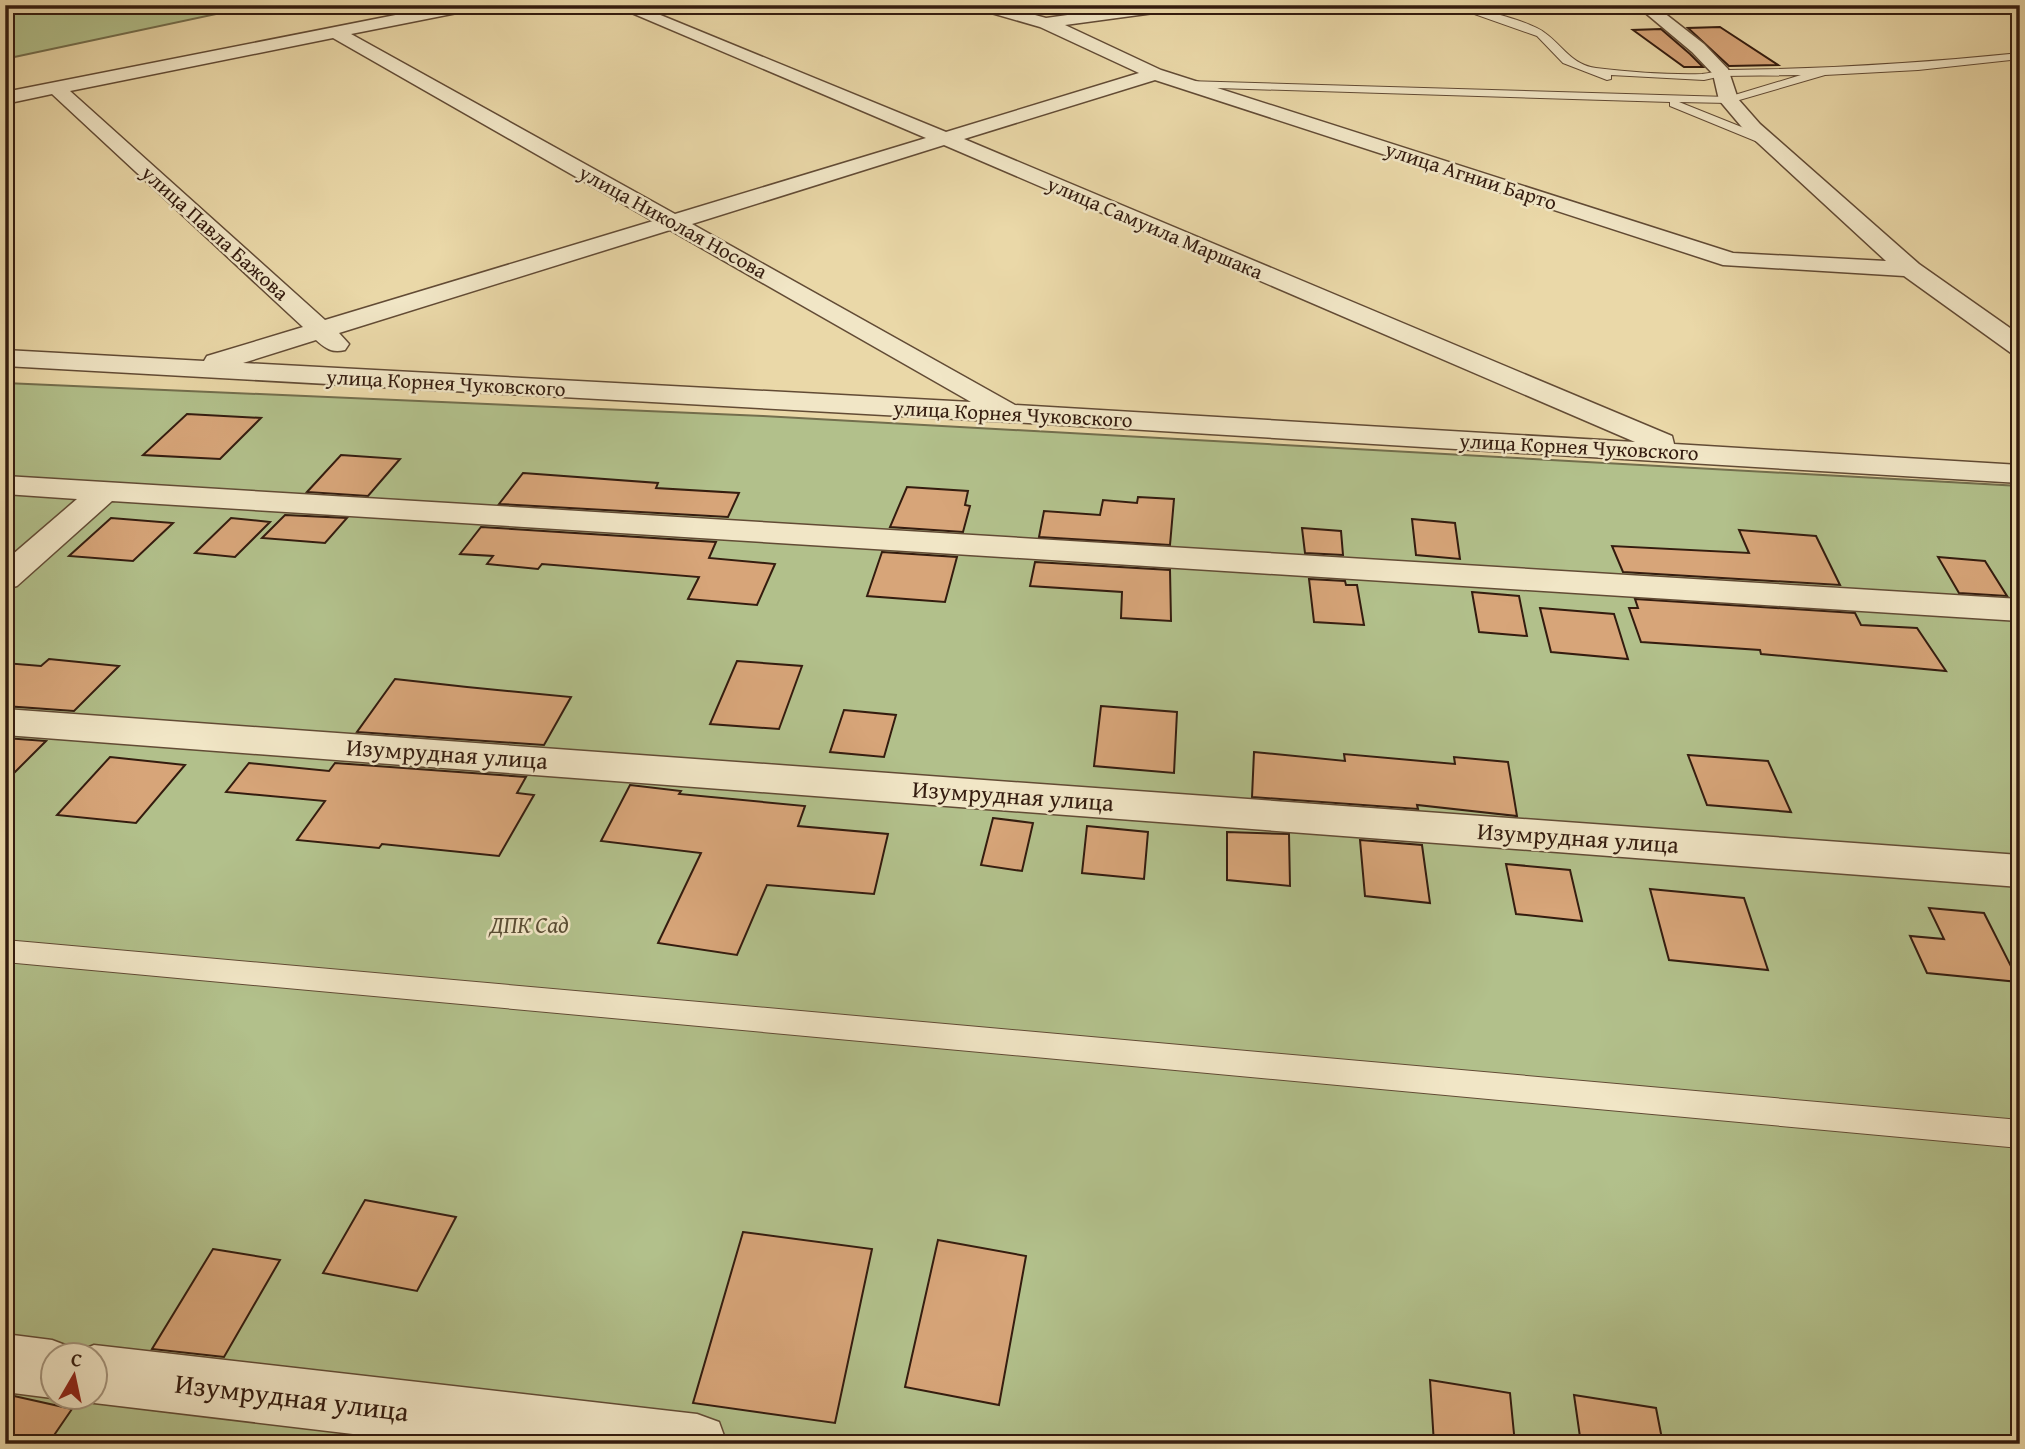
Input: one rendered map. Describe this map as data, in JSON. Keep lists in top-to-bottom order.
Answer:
{
  "streets": {
    "street": [
      "улица Агнии Барто",
      "улица Николая Носова",
      "улица Самуила Маршака",
      "улица Павла Бажова",
      "улица Корнея Чуковского",
      "Изумрудная улица"
    ]
  },
  "crossings": [
    ["улица Николая Носова", "улица Корнея Чуковского"],
    ["улица Самуила Маршака", "улица Корнея Чуковского"],
    ["улица Павла Бажова", "улица Корнея Чуковского"]
  ],
  "parks": ["ДПК Сад"],
  "north": "top"
}
